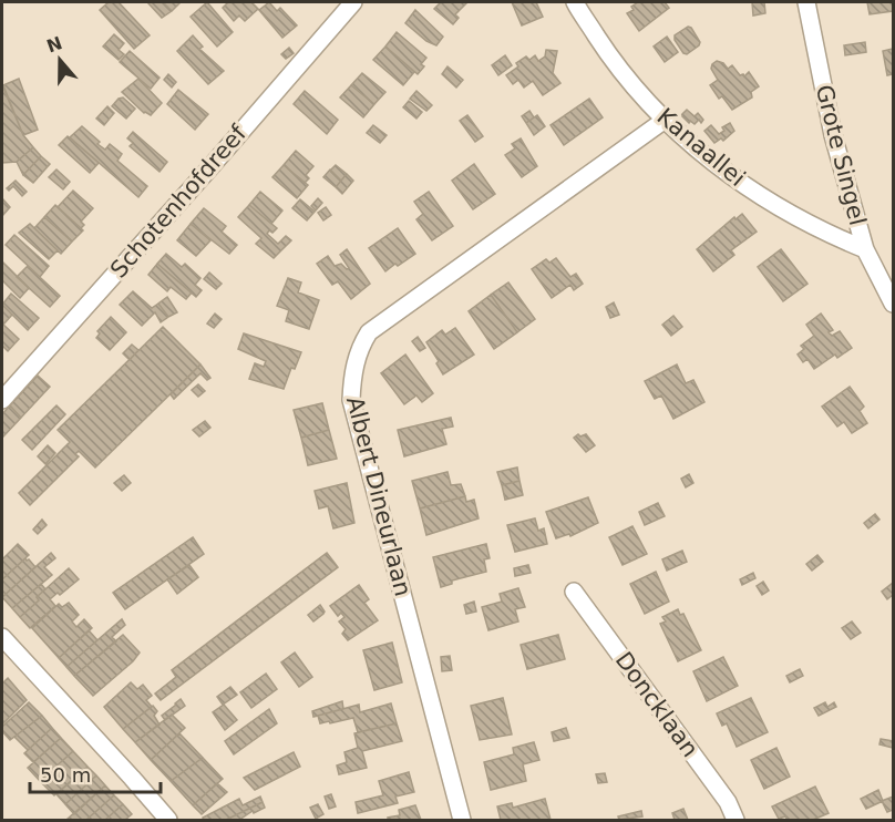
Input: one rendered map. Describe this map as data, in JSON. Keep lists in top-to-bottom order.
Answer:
{
  "streets": {
    "street": [
      "Kanaallei",
      "Grote Singel",
      "Schotenhofdreef",
      "Albert Dineurlaan",
      "Doncklaan"
    ]
  },
  "crossings": [
    ["Kanaallei", "Grote Singel"],
    ["Kanaallei", "Albert Dineurlaan"]
  ],
  "scale_bar": "50 m",
  "north": "top"
}
